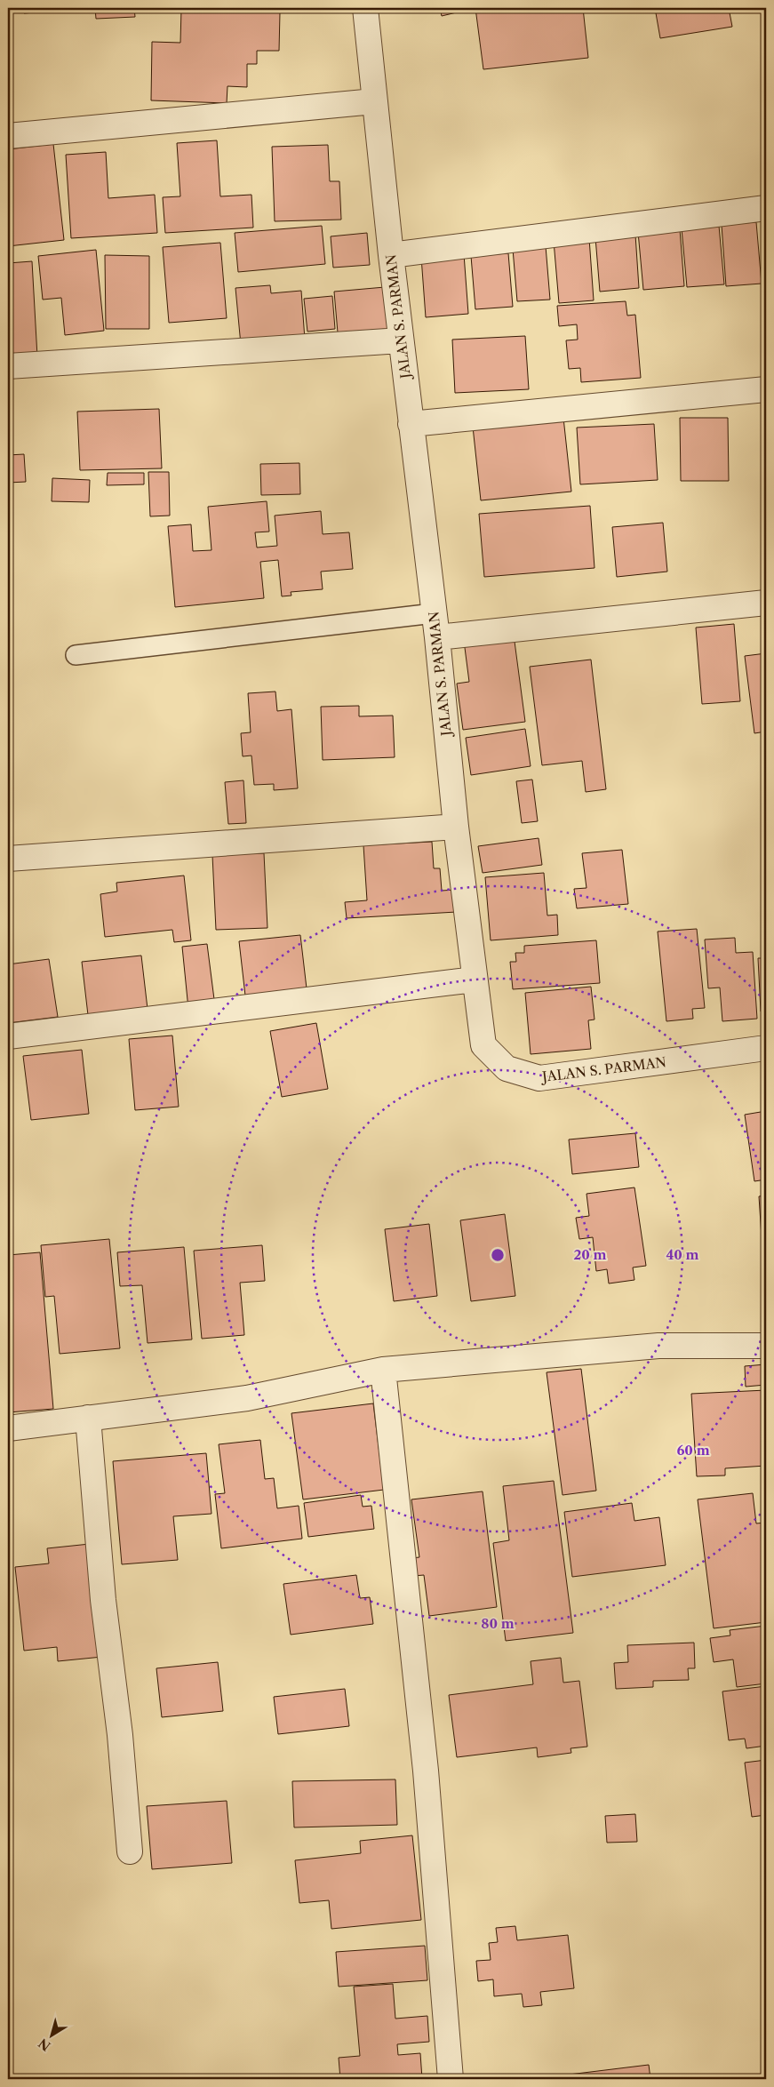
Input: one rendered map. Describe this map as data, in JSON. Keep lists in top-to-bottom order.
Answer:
{
  "streets": {
    "street": ["JALAN S. PARMAN"]
  },
  "north": "bottom left",
  "rings": [
    "20 m",
    "40 m",
    "60 m",
    "80 m"
  ]
}
